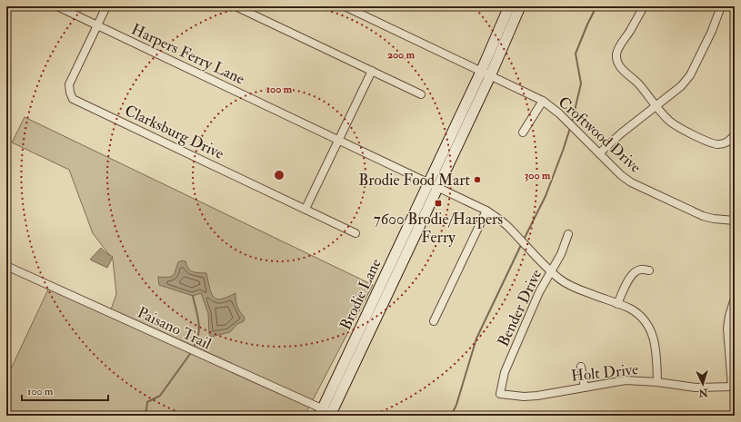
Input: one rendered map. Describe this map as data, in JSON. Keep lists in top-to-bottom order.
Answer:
{
  "streets": {
    "main road": ["Brodie Lane"],
    "street": [
      "Harpers Ferry Lane",
      "Clarksburg Drive",
      "Croftwood Drive",
      "Bender Drive",
      "Paisano Trail",
      "Holt Drive"
    ]
  },
  "crossings": [
    ["Harpers Ferry Lane", "Clarksburg Drive"],
    ["Harpers Ferry Lane", "Brodie Lane"],
    ["Harpers Ferry Lane", "Bender Drive"],
    ["Harpers Ferry Lane", "Holt Drive"],
    ["Croftwood Drive", "Brodie Lane"],
    ["Brodie Lane", "Paisano Trail"],
    ["Bender Drive", "Holt Drive"]
  ],
  "places": {
    "other": ["Brodie Food Mart"],
    "transit": ["7600 Brodie/Harpers Ferry"]
  },
  "scale_bar": "100 m",
  "north": "bottom",
  "rings": ["200 m", "100 m", "300 m"]
}
